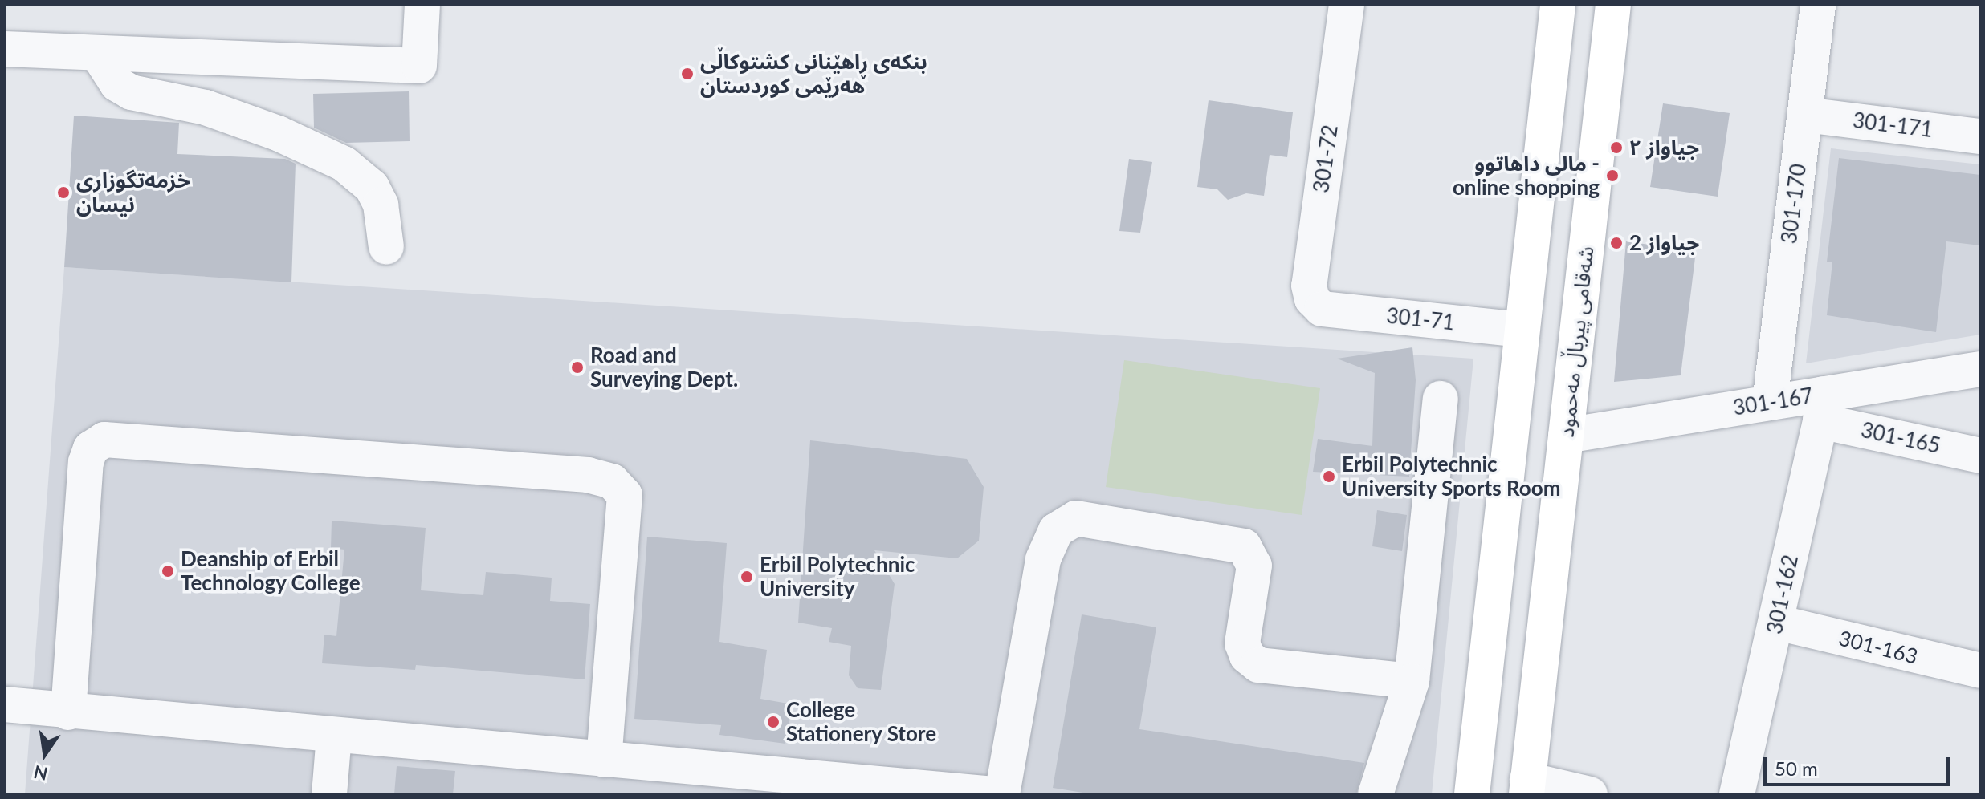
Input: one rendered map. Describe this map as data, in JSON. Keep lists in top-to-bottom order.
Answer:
{
  "streets": {
    "main road": ["شەقامی پیرباڵ مەحمود"],
    "street": [
      "301-171",
      "301-72",
      "301-170",
      "301-71",
      "301-167",
      "301-165",
      "301-162",
      "301-163"
    ]
  },
  "crossings": [
    ["301-171", "301-170"],
    ["301-72", "301-71"],
    ["301-170", "301-167"],
    ["شەقامی پیرباڵ مەحمود", "301-167"],
    ["301-167", "301-165"],
    ["301-167", "301-162"],
    ["301-165", "301-162"],
    ["301-162", "301-163"]
  ],
  "places": [
    "بنکەی ڕاهێنانی کشتوکاڵی هەرێمی کوردستان",
    "جیاواز ٢",
    "مالی داهاتوو - online shopping",
    "خزمەتگوزاری نیسان",
    "جیاواز 2",
    "Road and Surveying Dept.",
    "Erbil Polytechnic University Sports Room",
    "Deanship of Erbil Technology College",
    "Erbil Polytechnic University",
    "College Stationery Store"
  ],
  "scale_bar": "50 m",
  "north": "bottom"
}
